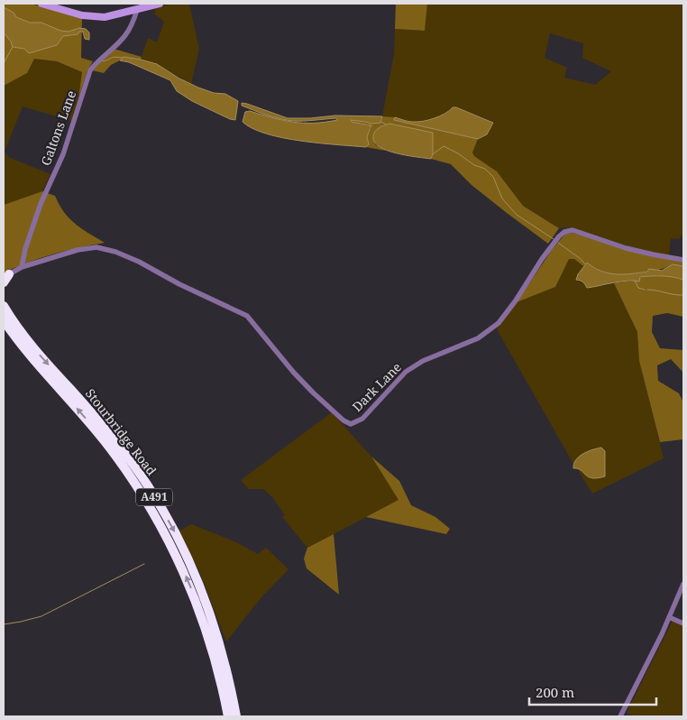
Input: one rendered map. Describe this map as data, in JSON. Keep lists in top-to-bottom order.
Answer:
{
  "streets": {
    "highway": ["Stourbridge Road", "A491"],
    "street": ["Galtons Lane", "Dark Lane"]
  },
  "crossings": [
    ["Galtons Lane", "Dark Lane"]
  ],
  "scale_bar": "200 m"
}
